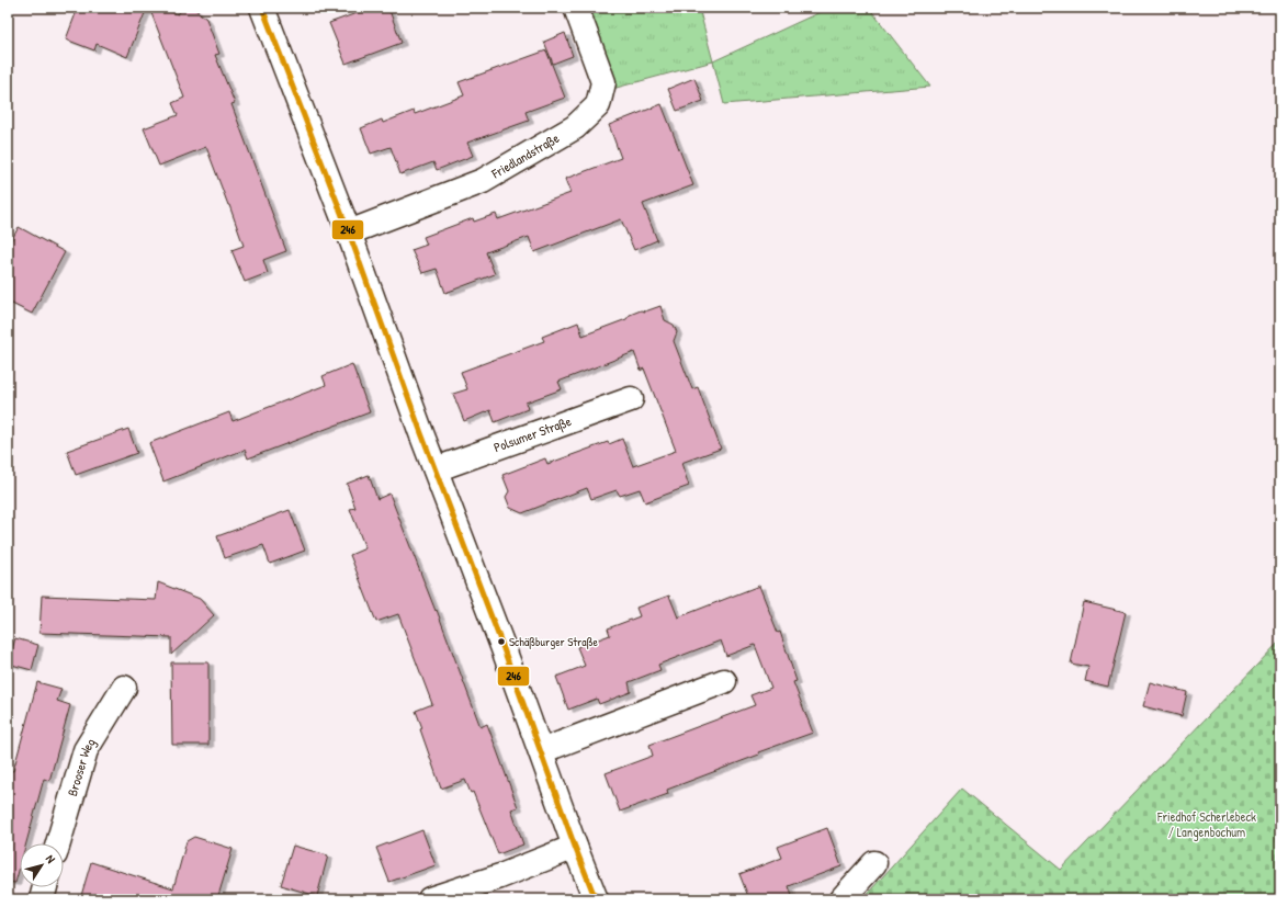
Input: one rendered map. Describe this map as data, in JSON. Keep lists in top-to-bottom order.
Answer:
{
  "streets": {
    "street": ["Friedlandstraße", "Polsumer Straße", "Brooser Weg"]
  },
  "parks": ["Friedhof Scherlebeck / Langenbochum"],
  "places": ["Schäßburger Straße"],
  "lines": ["transit line 246"],
  "north": "top right"
}
